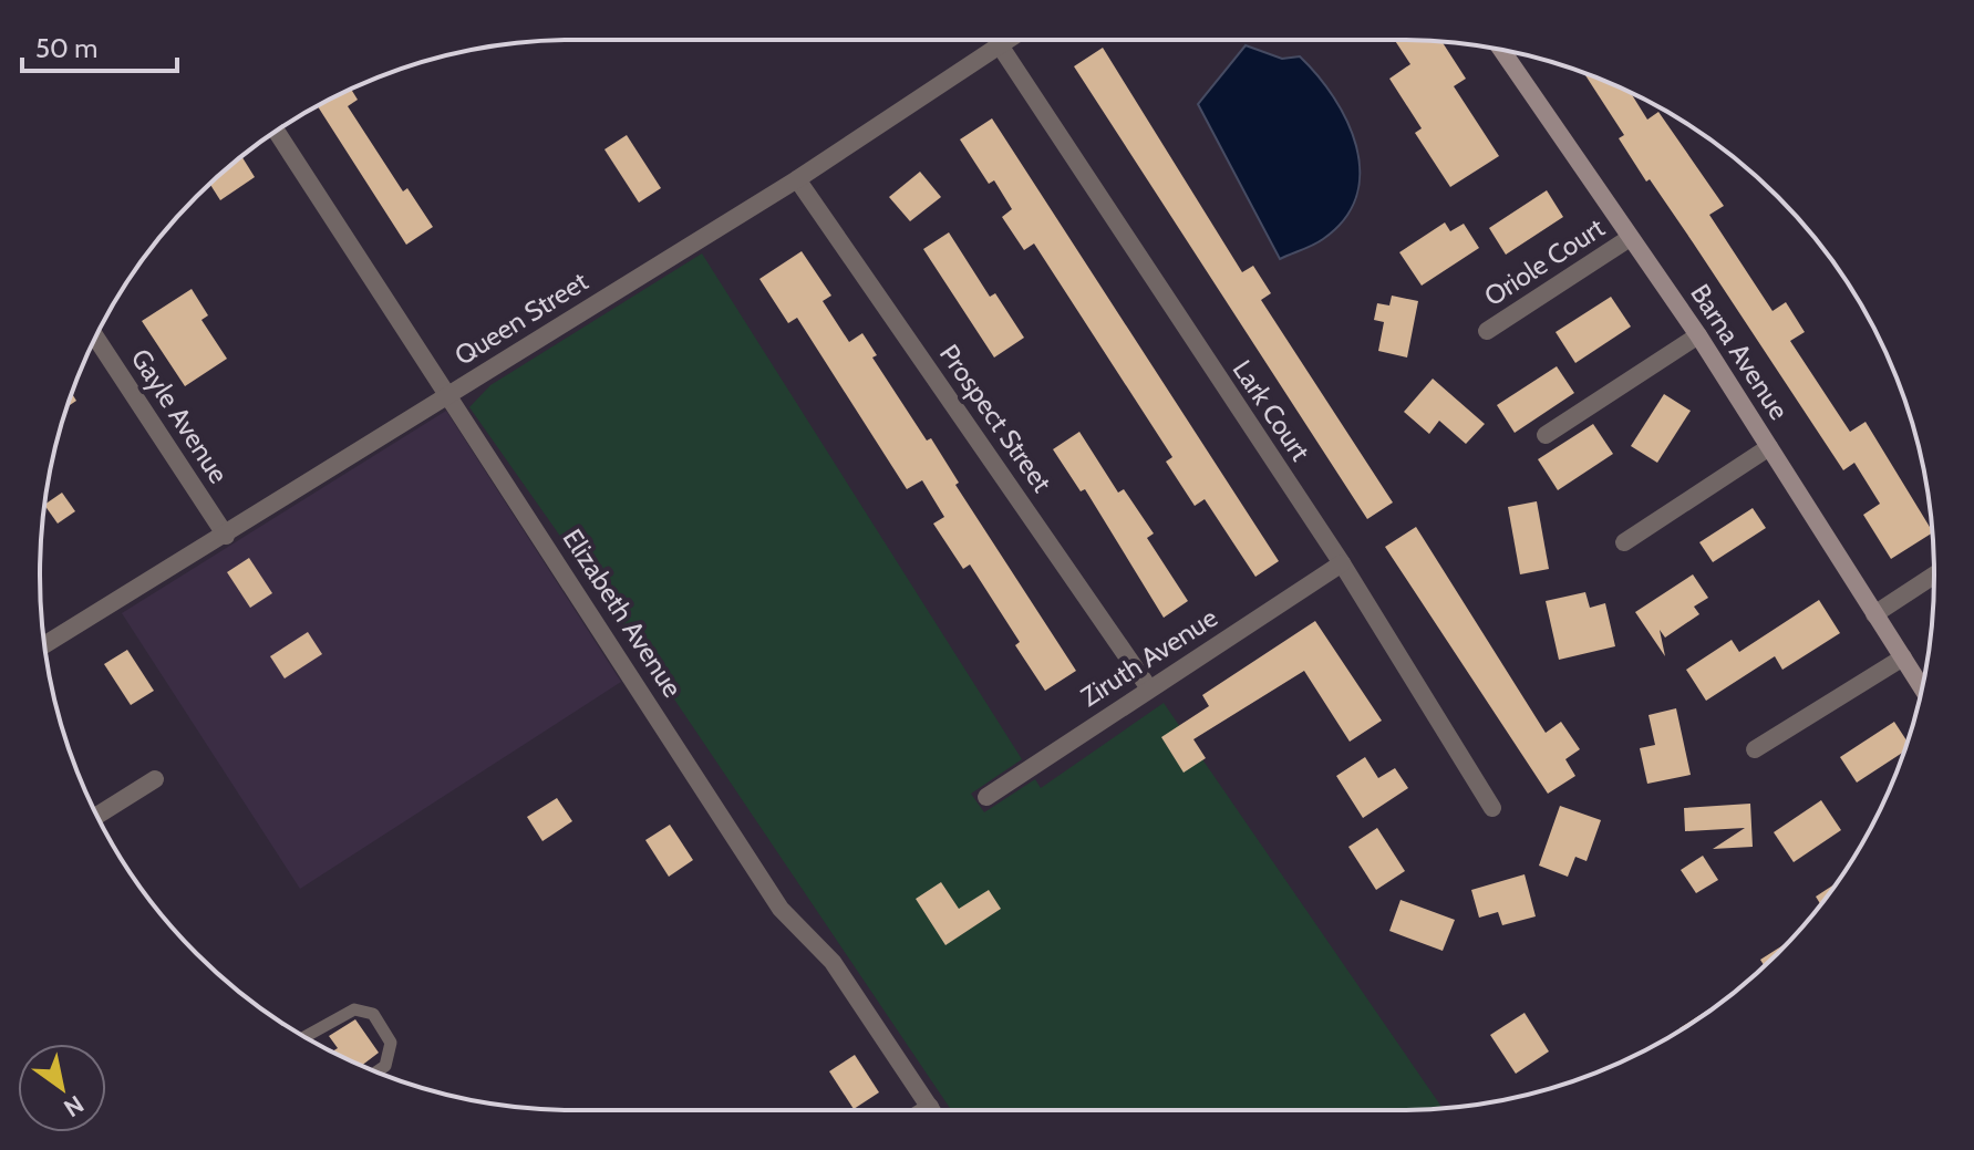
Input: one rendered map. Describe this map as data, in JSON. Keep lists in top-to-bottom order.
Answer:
{
  "streets": {
    "street": [
      "Oriole Court",
      "Queen Street",
      "Barna Avenue",
      "Lark Court",
      "Gayle Avenue",
      "Prospect Street",
      "Elizabeth Avenue",
      "Ziruth Avenue"
    ]
  },
  "crossings": [
    ["Oriole Court", "Barna Avenue"],
    ["Queen Street", "Lark Court"],
    ["Queen Street", "Gayle Avenue"],
    ["Queen Street", "Prospect Street"],
    ["Queen Street", "Elizabeth Avenue"],
    ["Lark Court", "Ziruth Avenue"],
    ["Prospect Street", "Ziruth Avenue"]
  ],
  "scale_bar": "50 m",
  "north": "bottom right"
}
